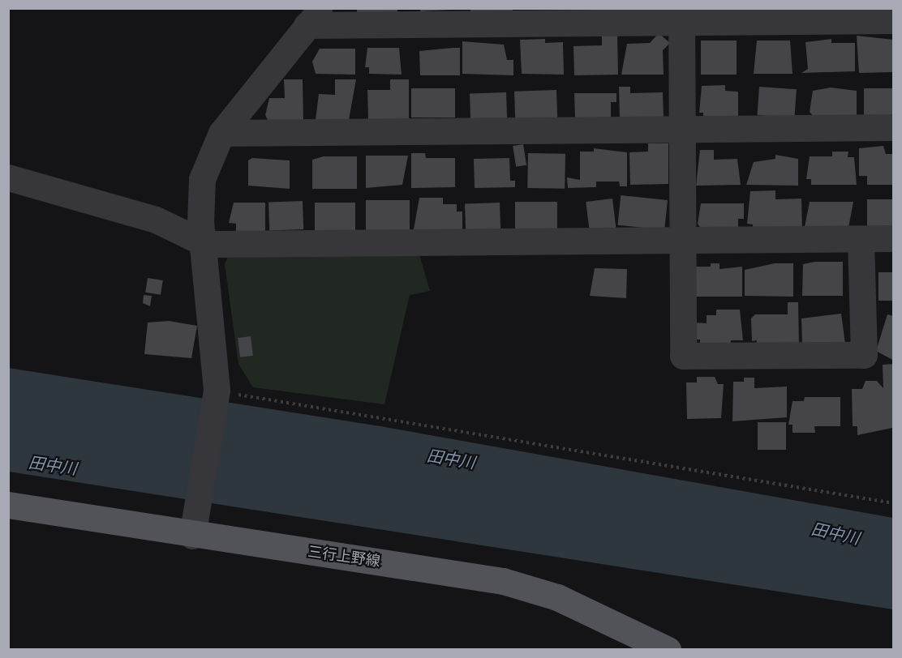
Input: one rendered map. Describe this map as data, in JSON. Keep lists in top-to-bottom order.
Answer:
{
  "streets": {
    "main road": ["三行上野線"]
  },
  "water": ["田中川"]
}
